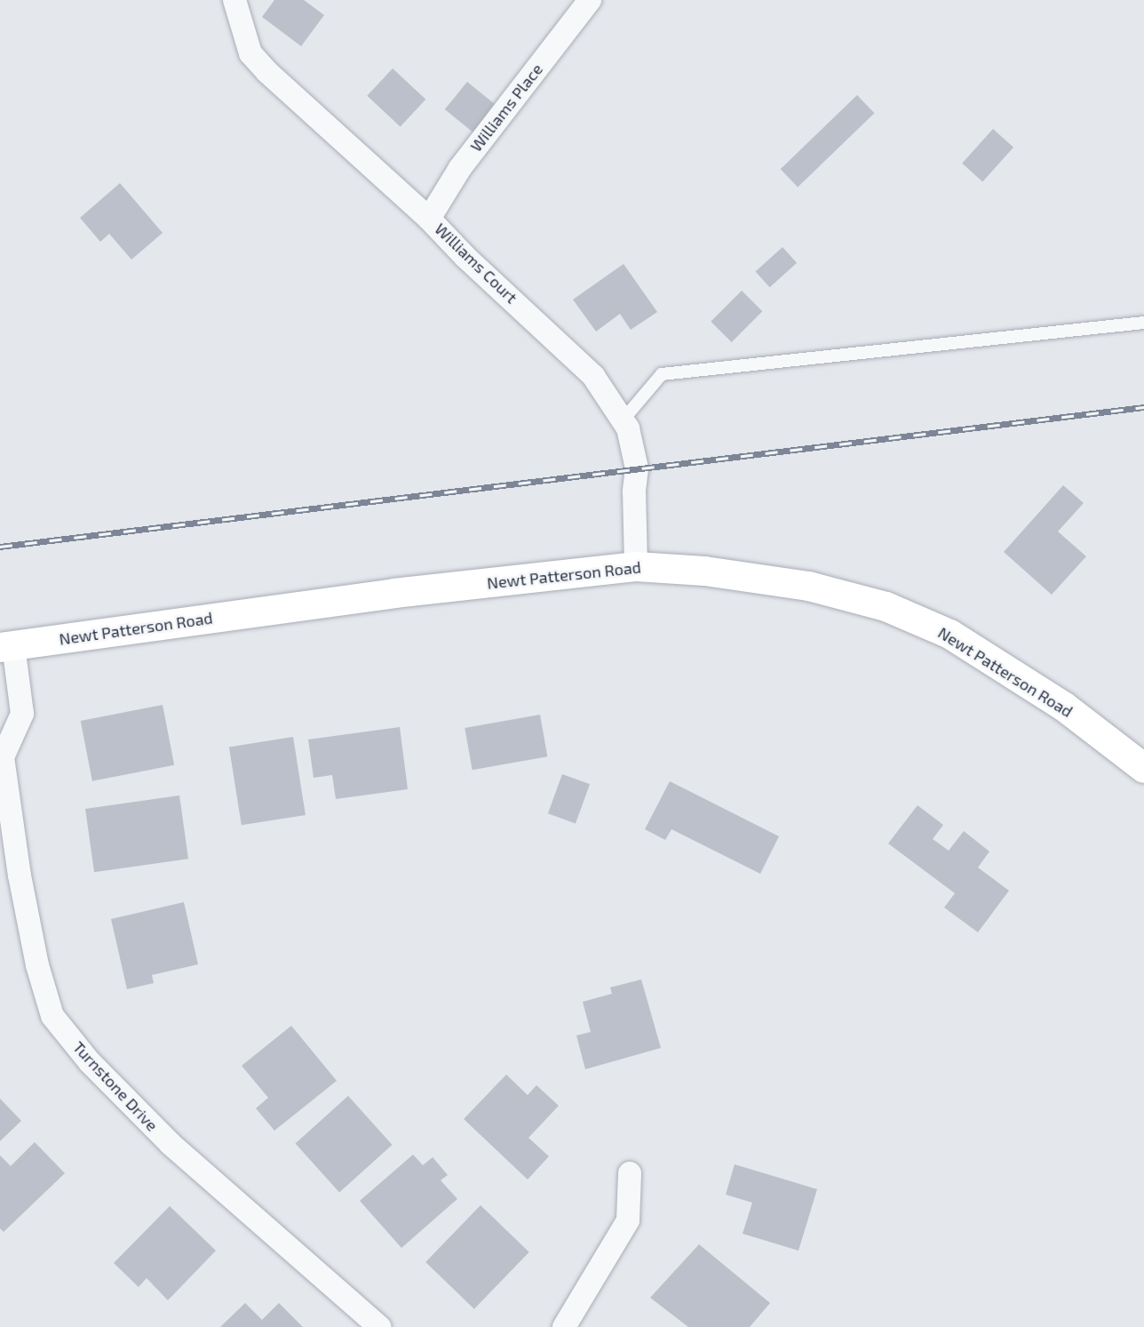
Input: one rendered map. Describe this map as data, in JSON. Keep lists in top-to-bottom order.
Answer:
{
  "streets": {
    "street": [
      "Williams Place",
      "Williams Court",
      "Newt Patterson Road",
      "Turnstone Drive"
    ]
  },
  "crossings": [
    ["Williams Place", "Williams Court"],
    ["Williams Court", "Newt Patterson Road"],
    ["Newt Patterson Road", "Turnstone Drive"]
  ]
}
